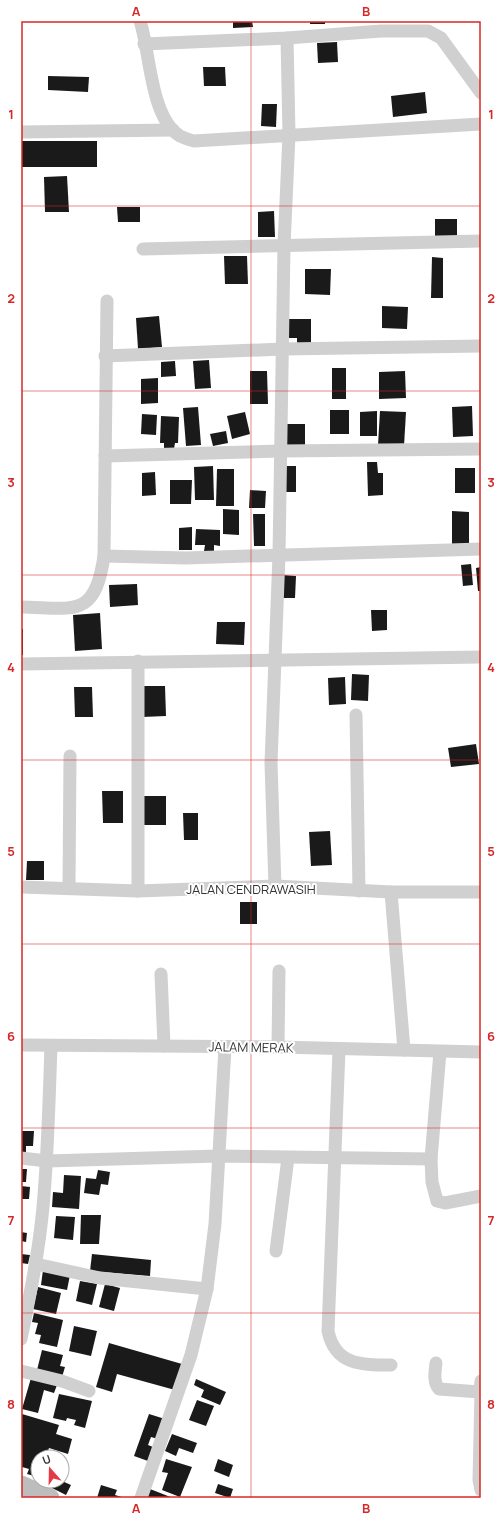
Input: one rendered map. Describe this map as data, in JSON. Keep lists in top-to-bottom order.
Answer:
{
  "streets": {
    "street": ["JALAN CENDRAWASIH", "JALAM MERAK"]
  },
  "north": "top",
  "grid": {
    "columns": ["A", "B"],
    "rows": [
      "1",
      "2",
      "3",
      "4",
      "5",
      "6",
      "7",
      "8"
    ]
  }
}
